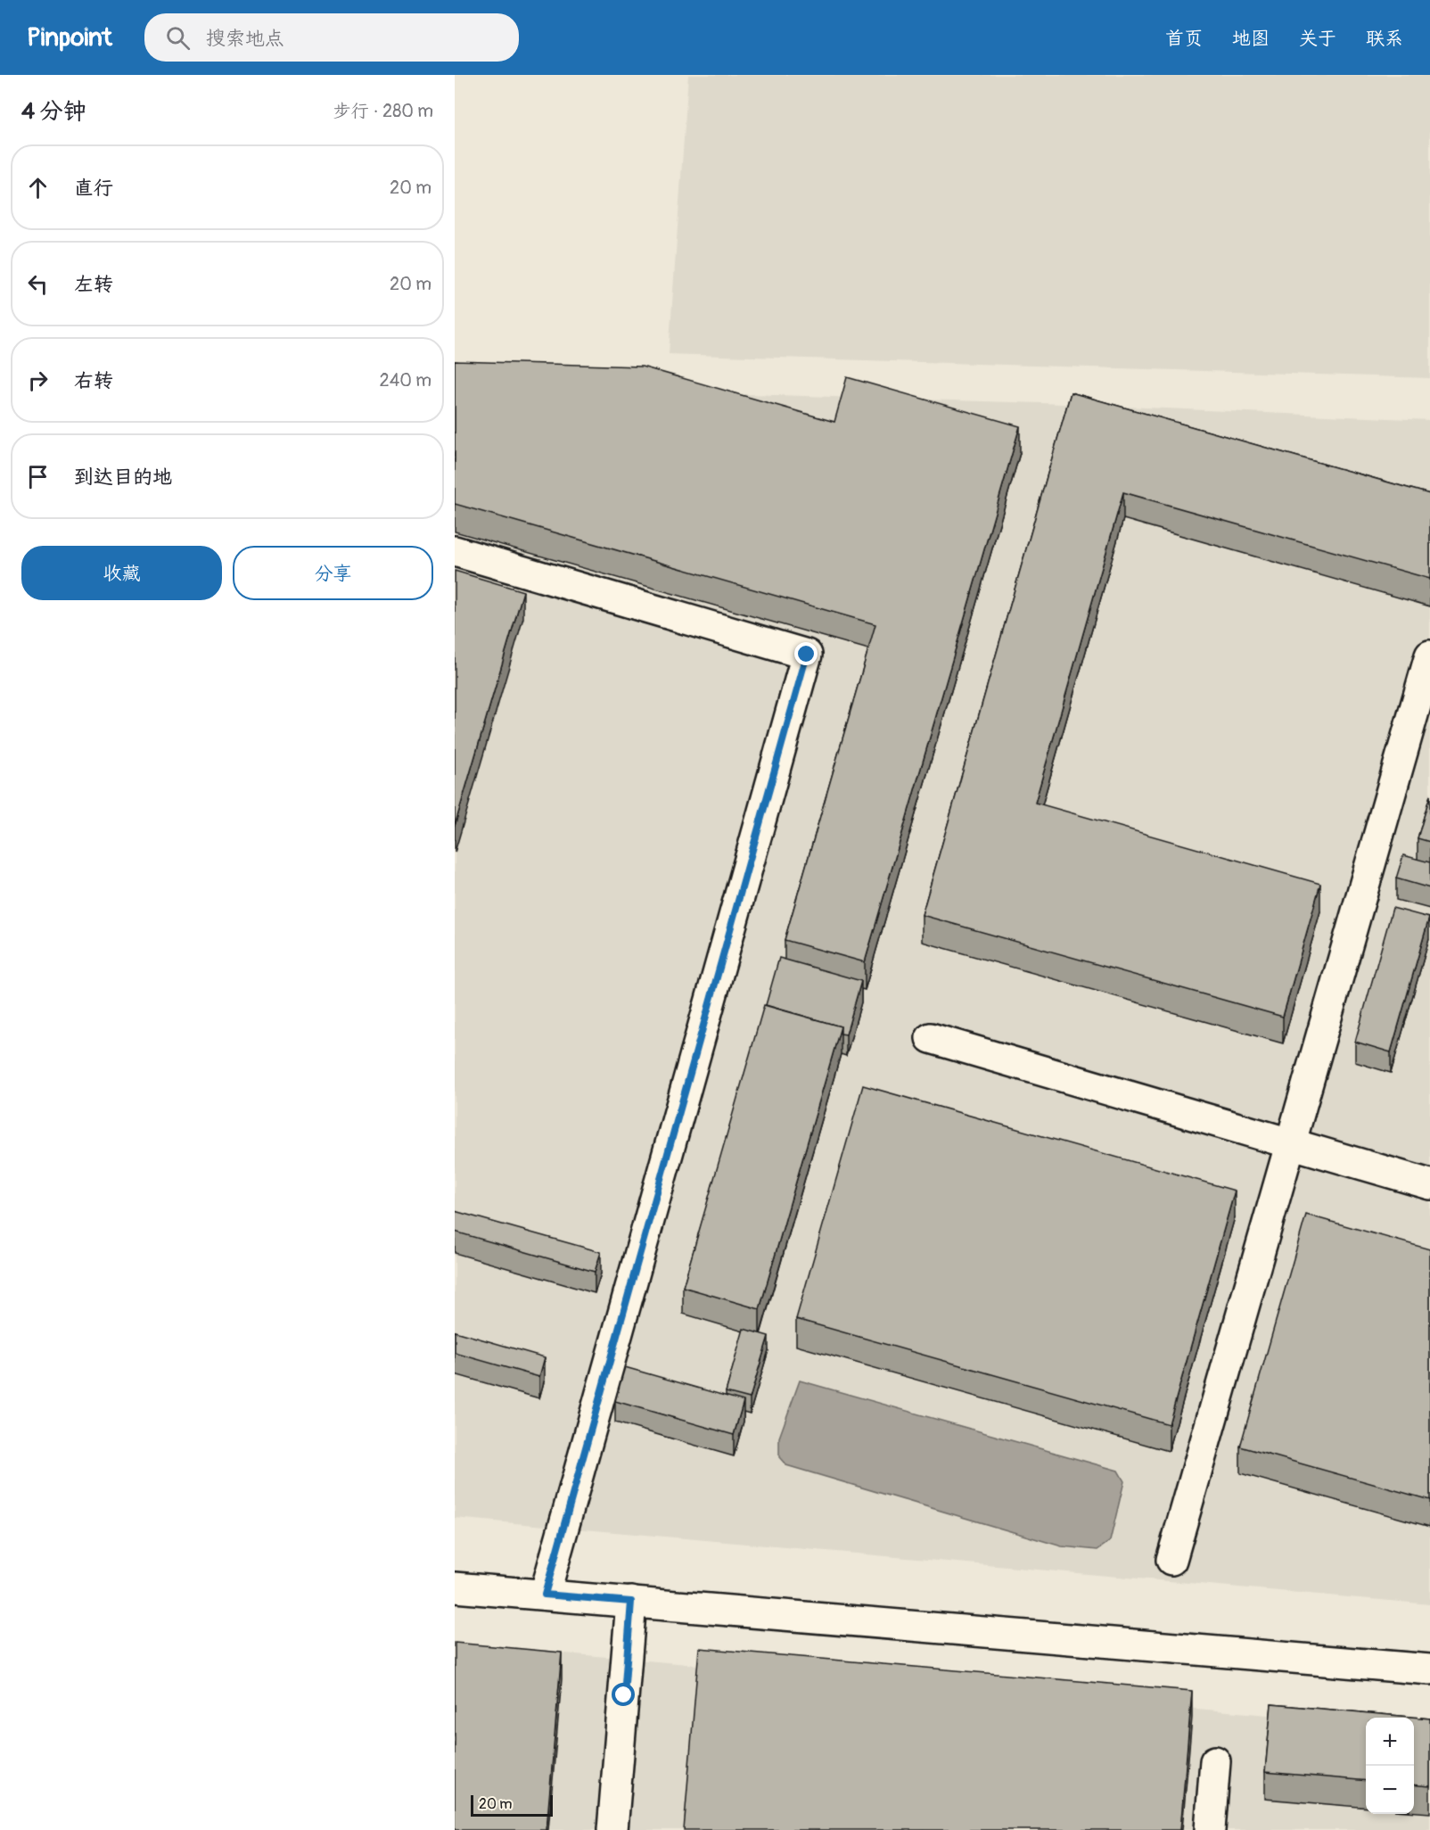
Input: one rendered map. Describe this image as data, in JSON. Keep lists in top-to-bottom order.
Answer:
{
  "scale_bar": "20 m",
  "page": {
    "header": "Pinpoint",
    "search": "搜索地点",
    "nav": [
      "首页",
      "地图",
      "关于",
      "联系"
    ],
    "heading": ["4 分钟", "步行 · 280 m"],
    "list": [
      ["直行", "20 m"],
      ["左转", "20 m"],
      ["右转", "240 m"],
      "到达目的地"
    ],
    "buttons": ["收藏", "分享"],
    "map_buttons": ["+", "−"],
    "scale": "20 m"
  }
}
